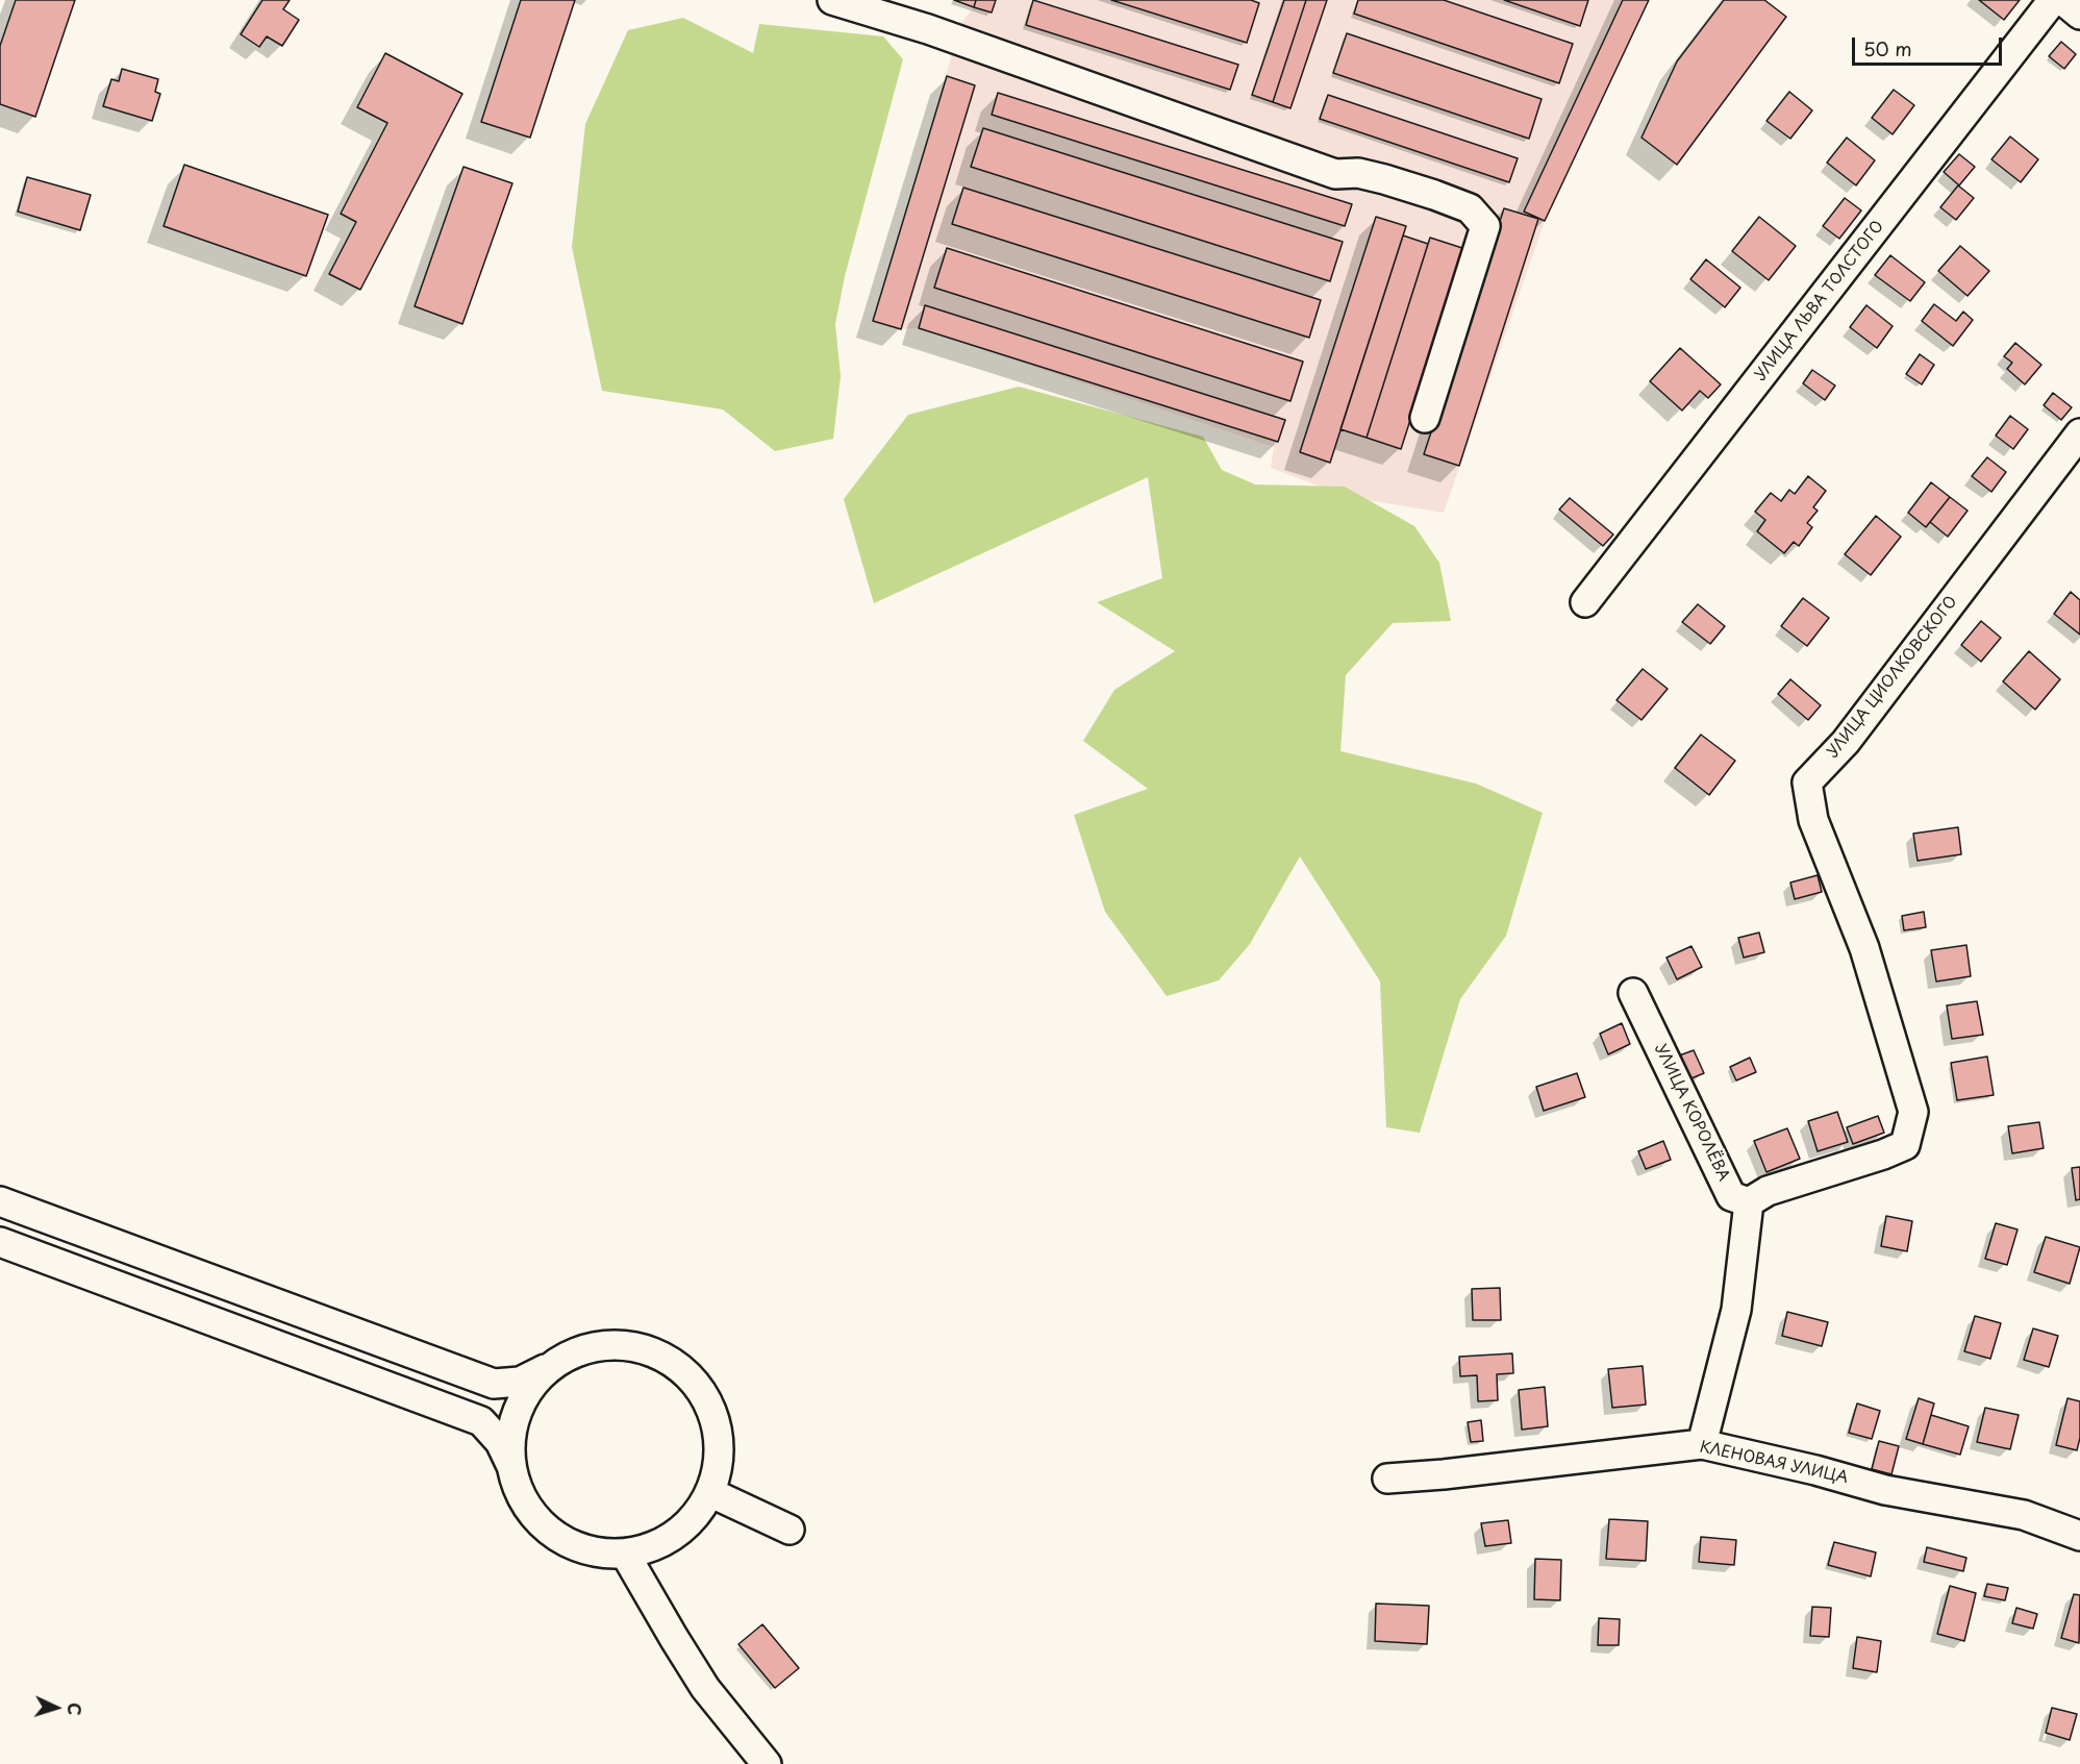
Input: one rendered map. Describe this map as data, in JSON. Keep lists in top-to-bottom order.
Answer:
{
  "streets": {
    "street": [
      "УЛИЦА ЛЬВА ТОЛСТОГО",
      "УЛИЦА ЦИОЛКОВСКОГО",
      "УЛИЦА КОРОЛЁВА",
      "КЛЕНОВАЯ УЛИЦА"
    ]
  },
  "crossings": [
    ["УЛИЦА ЦИОЛКОВСКОГО", "УЛИЦА КОРОЛЁВА"]
  ],
  "scale_bar": "50 m",
  "north": "right"
}
